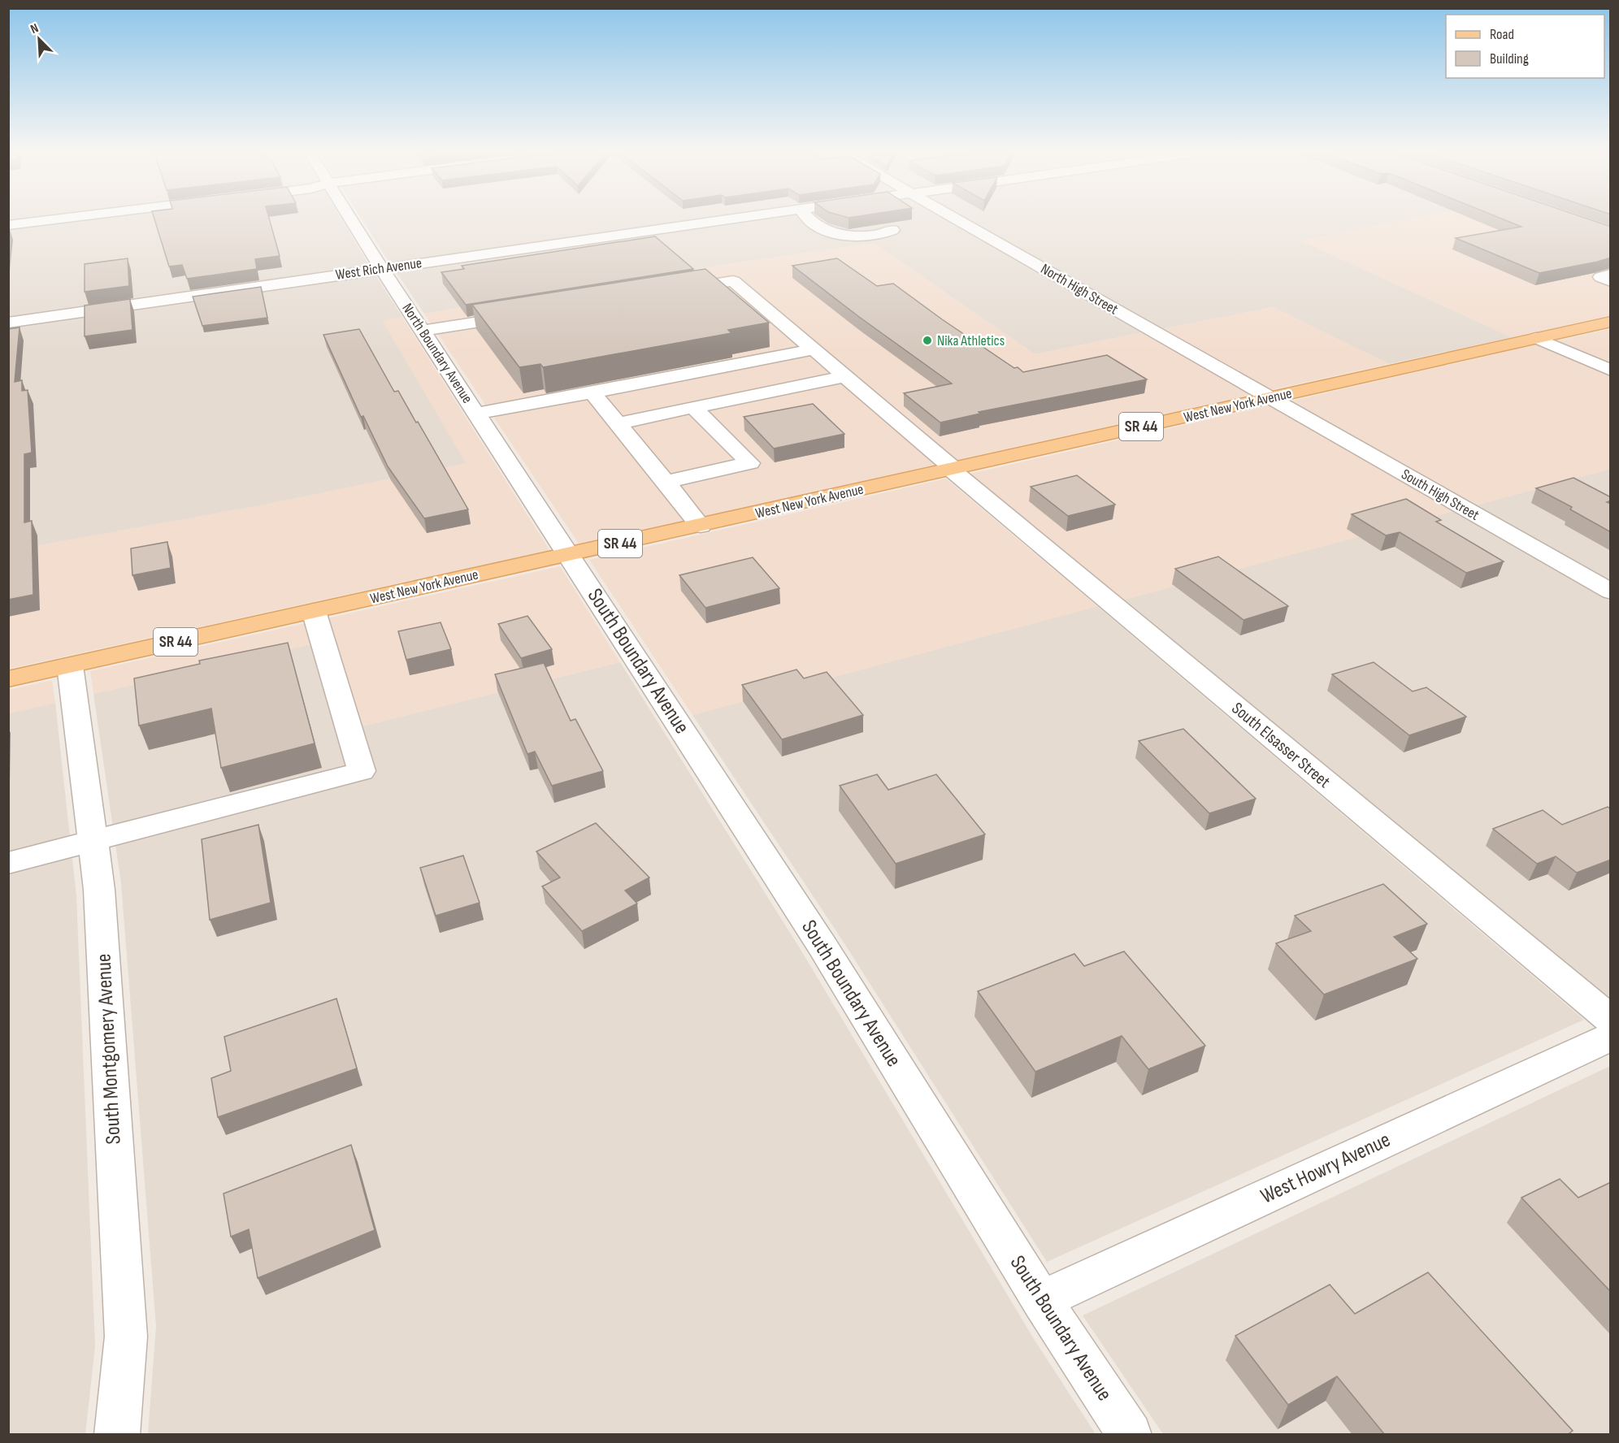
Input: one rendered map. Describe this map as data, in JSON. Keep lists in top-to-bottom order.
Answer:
{
  "streets": {
    "main road": ["West New York Avenue", "SR 44"],
    "street": [
      "West Rich Avenue",
      "North High Street",
      "North Boundary Avenue",
      "South High Street",
      "South Boundary Avenue",
      "South Elsasser Street",
      "South Montgomery Avenue",
      "West Howry Avenue"
    ]
  },
  "crossings": [
    ["West Rich Avenue", "North Boundary Avenue"],
    ["North High Street", "West New York Avenue"],
    ["North High Street", "South High Street"],
    ["North Boundary Avenue", "West New York Avenue"],
    ["North Boundary Avenue", "South Boundary Avenue"],
    ["West New York Avenue", "South High Street"],
    ["West New York Avenue", "South Boundary Avenue"],
    ["West New York Avenue", "South Elsasser Street"],
    ["West New York Avenue", "South Montgomery Avenue"],
    ["South Boundary Avenue", "West Howry Avenue"]
  ],
  "places": ["Nika Athletics"],
  "legend": ["Road", "Building"],
  "north": "top left"
}
